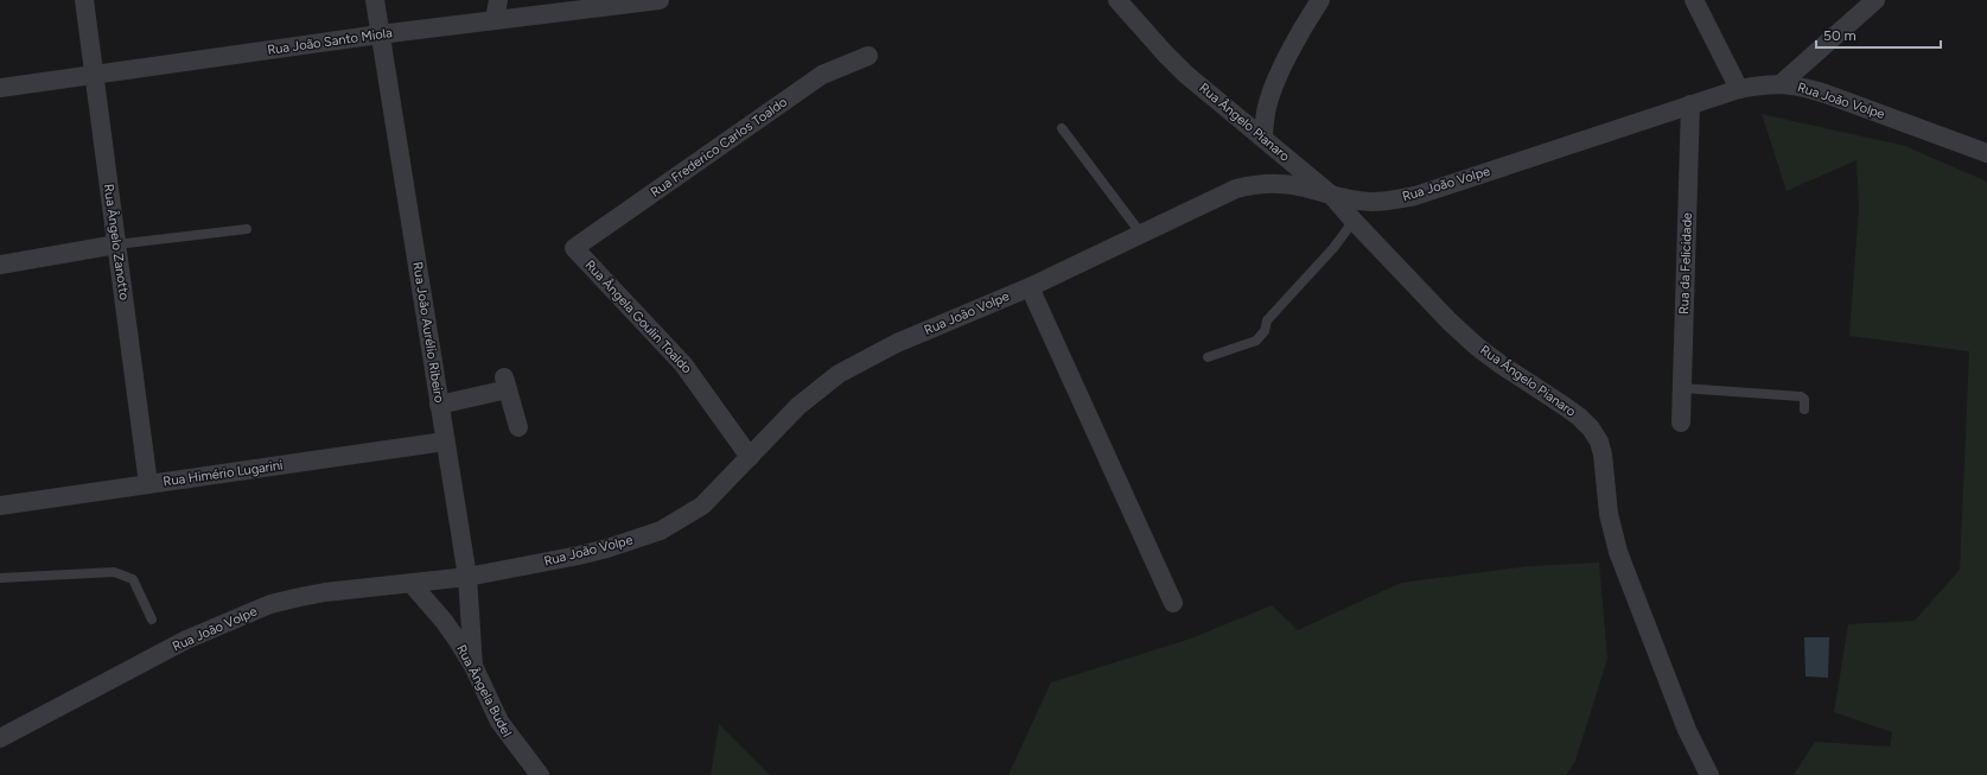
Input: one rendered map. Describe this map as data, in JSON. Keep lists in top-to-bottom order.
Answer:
{
  "streets": {
    "street": [
      "Rua João Santo Miola",
      "Rua João Volpe",
      "Rua Ângelo Pianaro",
      "Rua Frederico Carlos Toaldo",
      "Rua Ângelo Zanotto",
      "Rua da Felicidade",
      "Rua Ângela Goulin Toaldo",
      "Rua João Aurélio Ribeiro",
      "Rua Himério Lugarini",
      "Rua Ângela Budel"
    ]
  },
  "crossings": [
    ["Rua João Santo Miola", "Rua Ângelo Zanotto"],
    ["Rua João Santo Miola", "Rua João Aurélio Ribeiro"],
    ["Rua João Volpe", "Rua Ângelo Pianaro"],
    ["Rua João Volpe", "Rua da Felicidade"],
    ["Rua João Volpe", "Rua Ângela Goulin Toaldo"],
    ["Rua João Volpe", "Rua João Aurélio Ribeiro"],
    ["Rua João Volpe", "Rua Ângela Budel"],
    ["Rua Frederico Carlos Toaldo", "Rua Ângela Goulin Toaldo"],
    ["Rua Ângelo Zanotto", "Rua Himério Lugarini"],
    ["Rua João Aurélio Ribeiro", "Rua Himério Lugarini"],
    ["Rua João Aurélio Ribeiro", "Rua Ângela Budel"]
  ],
  "scale_bar": "50 m"
}
